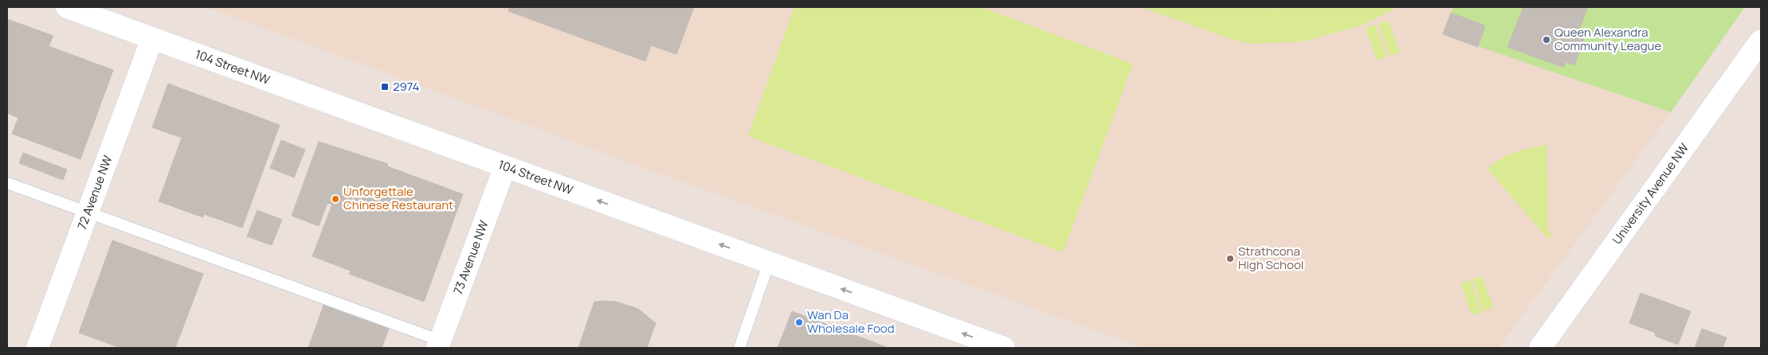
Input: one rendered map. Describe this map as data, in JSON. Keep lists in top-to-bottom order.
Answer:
{
  "streets": {
    "main road": [
      "104 Street NW",
      "72 Avenue NW",
      "University Avenue NW",
      "73 Avenue NW"
    ]
  },
  "crossings": [
    ["104 Street NW", "72 Avenue NW"],
    ["104 Street NW", "73 Avenue NW"]
  ],
  "one_way": ["104 Street NW"],
  "places": {
    "other": [
      "Queen Alexandra Community League",
      "Unforgettale Chinese Restaurant",
      "Strathcona High School",
      "Wan Da Wholesale Food"
    ],
    "transit": ["2974"]
  }
}
